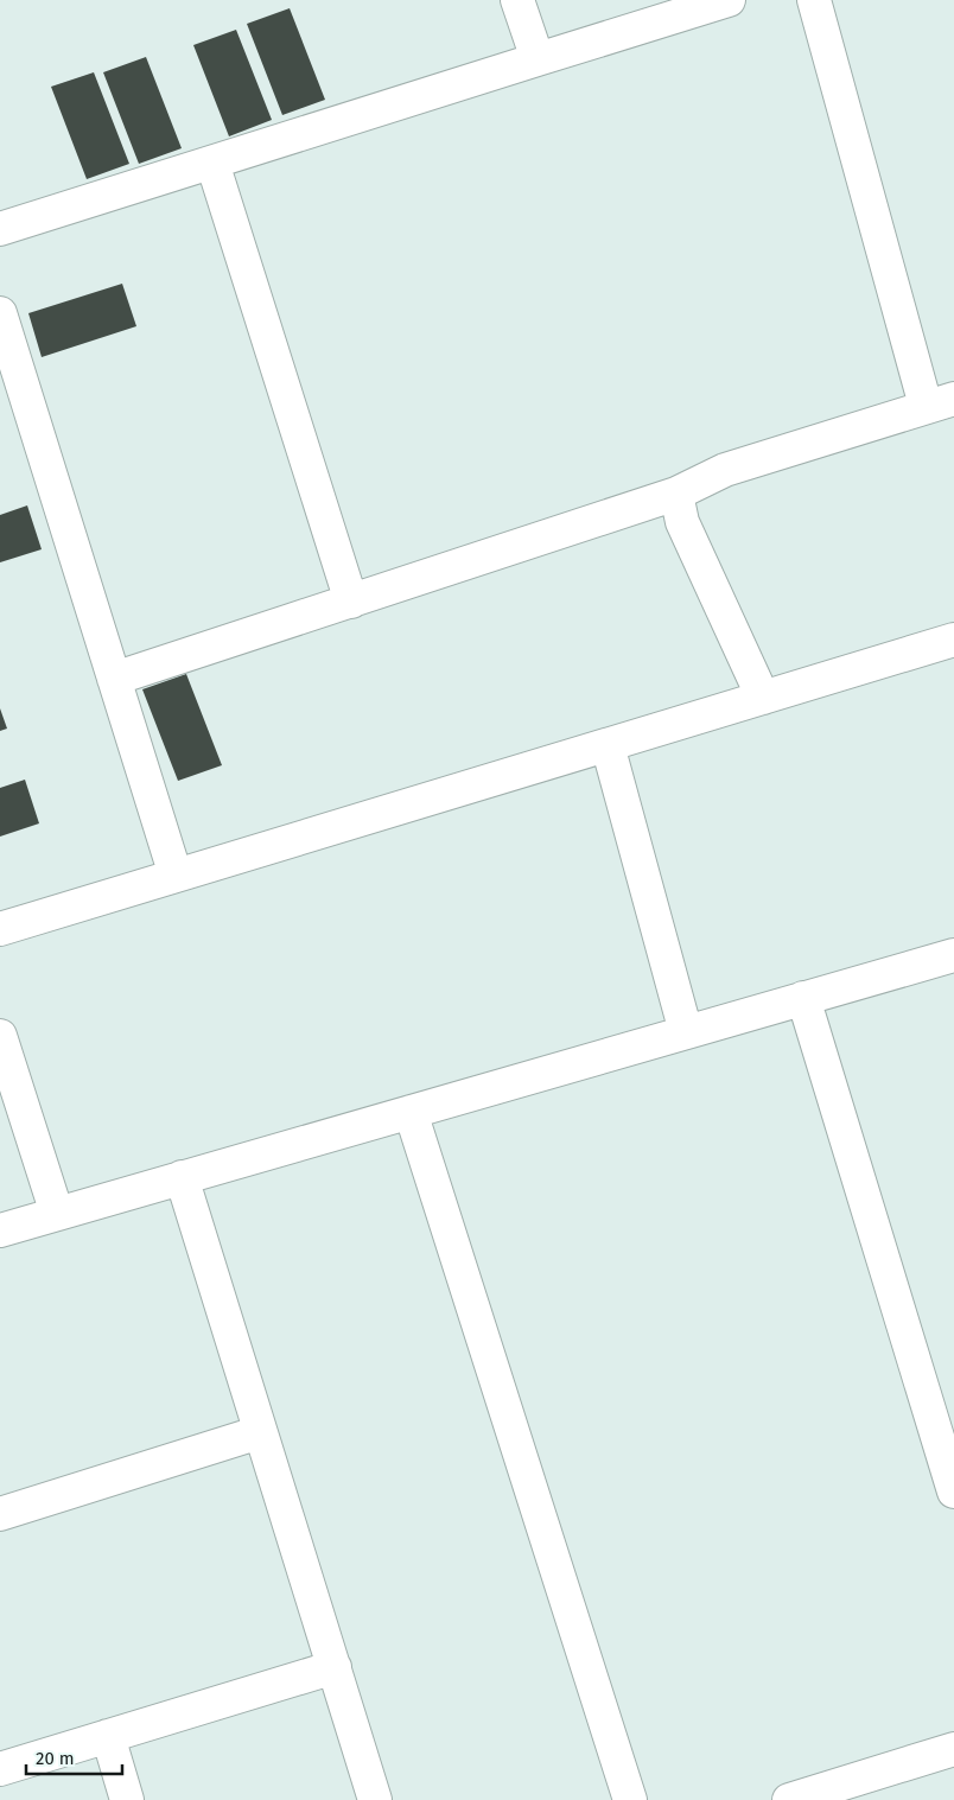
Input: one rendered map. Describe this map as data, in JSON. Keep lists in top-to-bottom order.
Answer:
{
  "scale_bar": "20 m"
}
